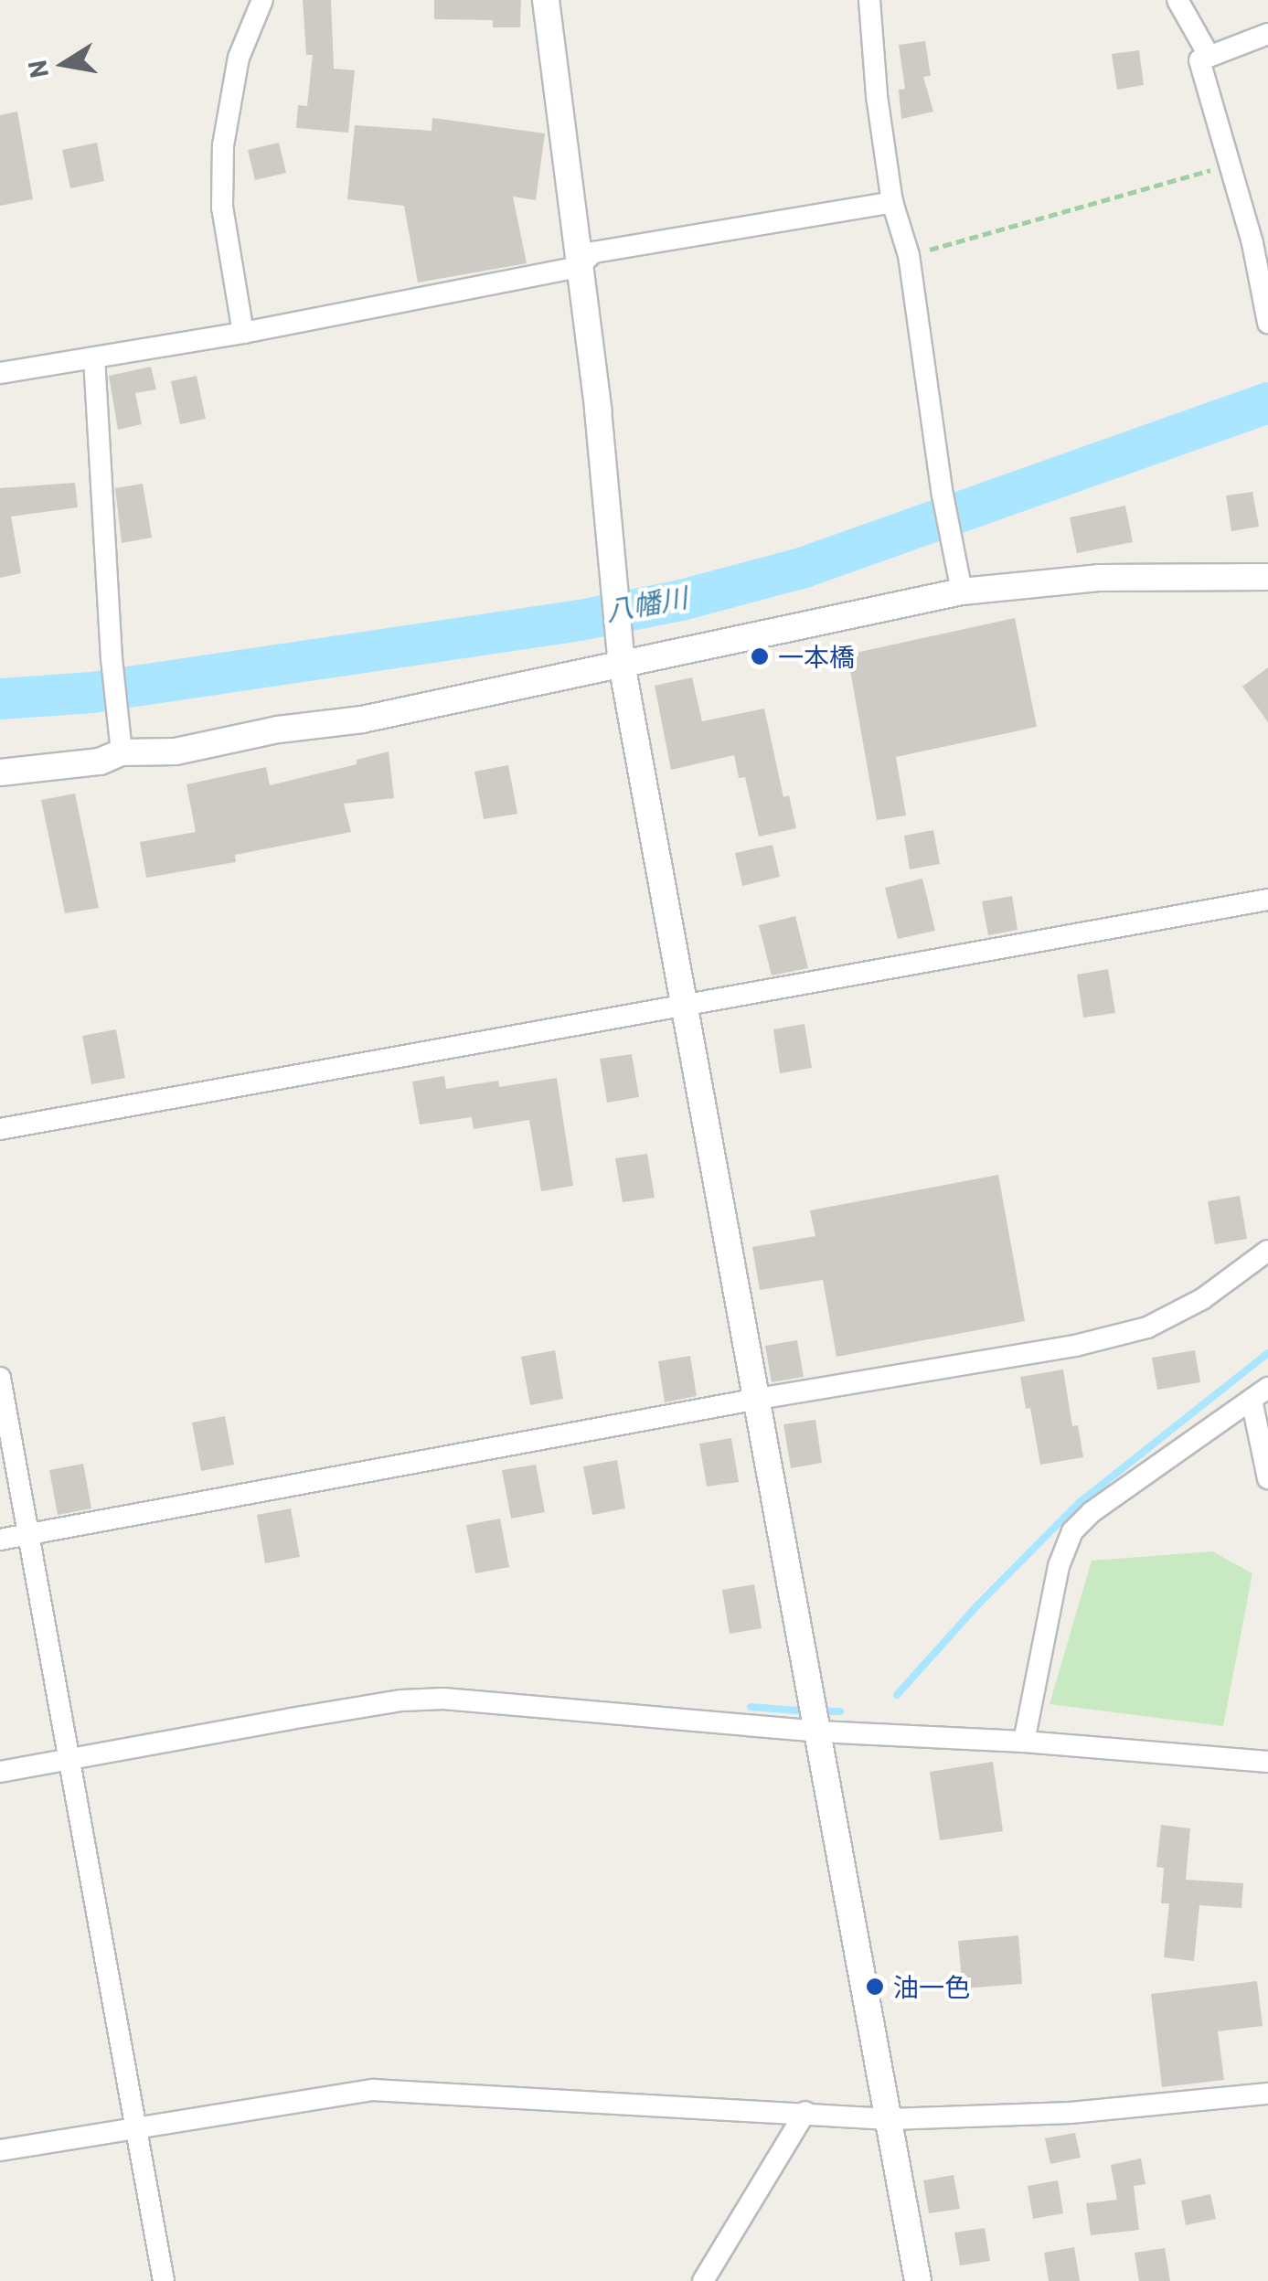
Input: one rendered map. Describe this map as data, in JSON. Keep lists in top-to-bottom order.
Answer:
{
  "water": ["八幡川"],
  "places": ["一本橋", "油一色"],
  "north": "left"
}
